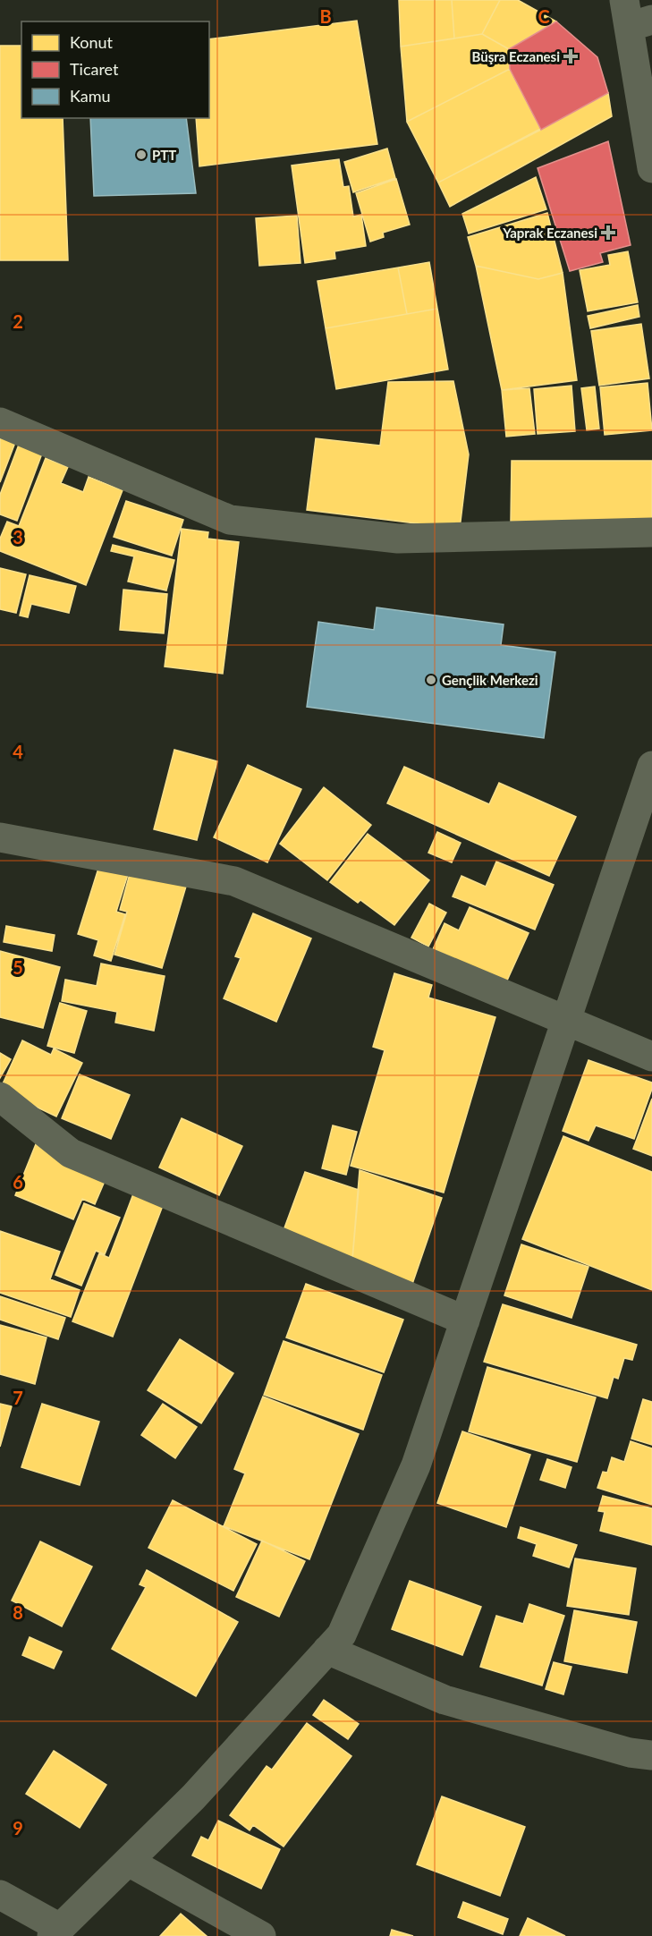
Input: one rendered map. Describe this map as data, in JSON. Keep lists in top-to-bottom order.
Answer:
{
  "places": {
    "health": ["Büşra Eczanesi", "Yaprak Eczanesi"],
    "other": ["PTT", "Gençlik Merkezi"]
  },
  "legend": ["Konut", "Ticaret", "Kamu"],
  "grid": {
    "columns": ["B", "C"],
    "rows": [
      "2",
      "3",
      "4",
      "5",
      "6",
      "7",
      "8",
      "9"
    ]
  }
}
